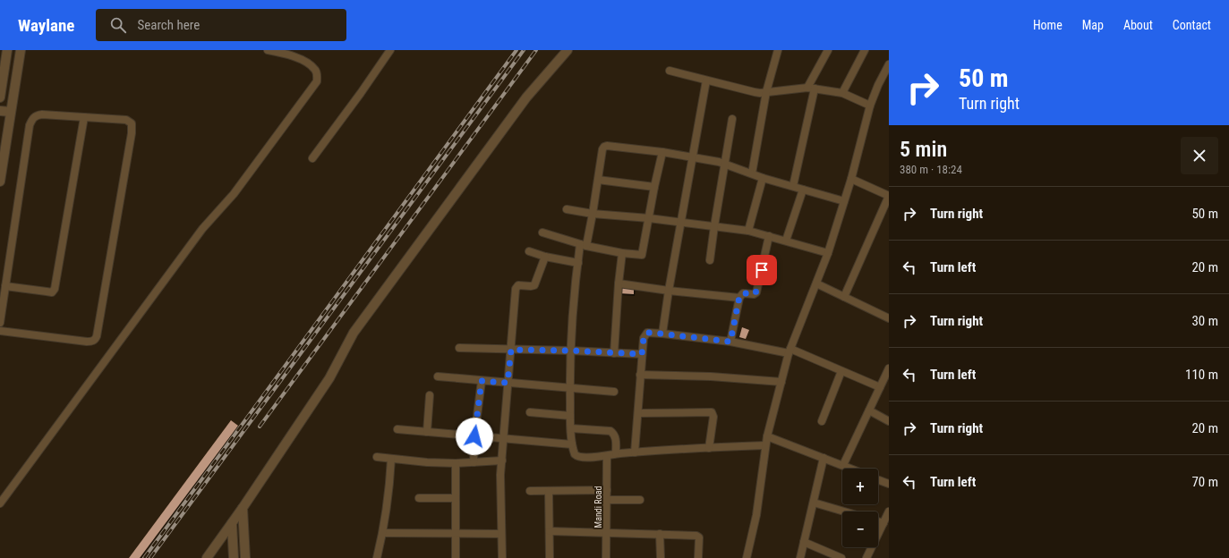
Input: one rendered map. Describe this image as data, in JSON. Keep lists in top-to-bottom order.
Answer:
{
  "streets": {
    "street": ["Mandi Road"]
  },
  "page": {
    "header": "Waylane",
    "search": "Search here",
    "nav": [
      "Home",
      "Map",
      "About",
      "Contact"
    ],
    "turn": ["50 m", "Turn right"],
    "heading": ["5 min", "380 m · 18:24"],
    "list": [
      {
        "name": "Turn right",
        "value": "50 m"
      },
      {
        "name": "Turn left",
        "value": "20 m"
      },
      {
        "name": "Turn right",
        "value": "30 m"
      },
      {
        "name": "Turn left",
        "value": "110 m"
      },
      {
        "name": "Turn right",
        "value": "20 m"
      },
      {
        "name": "Turn left",
        "value": "70 m"
      }
    ],
    "map_buttons": ["+", "−"]
  }
}
